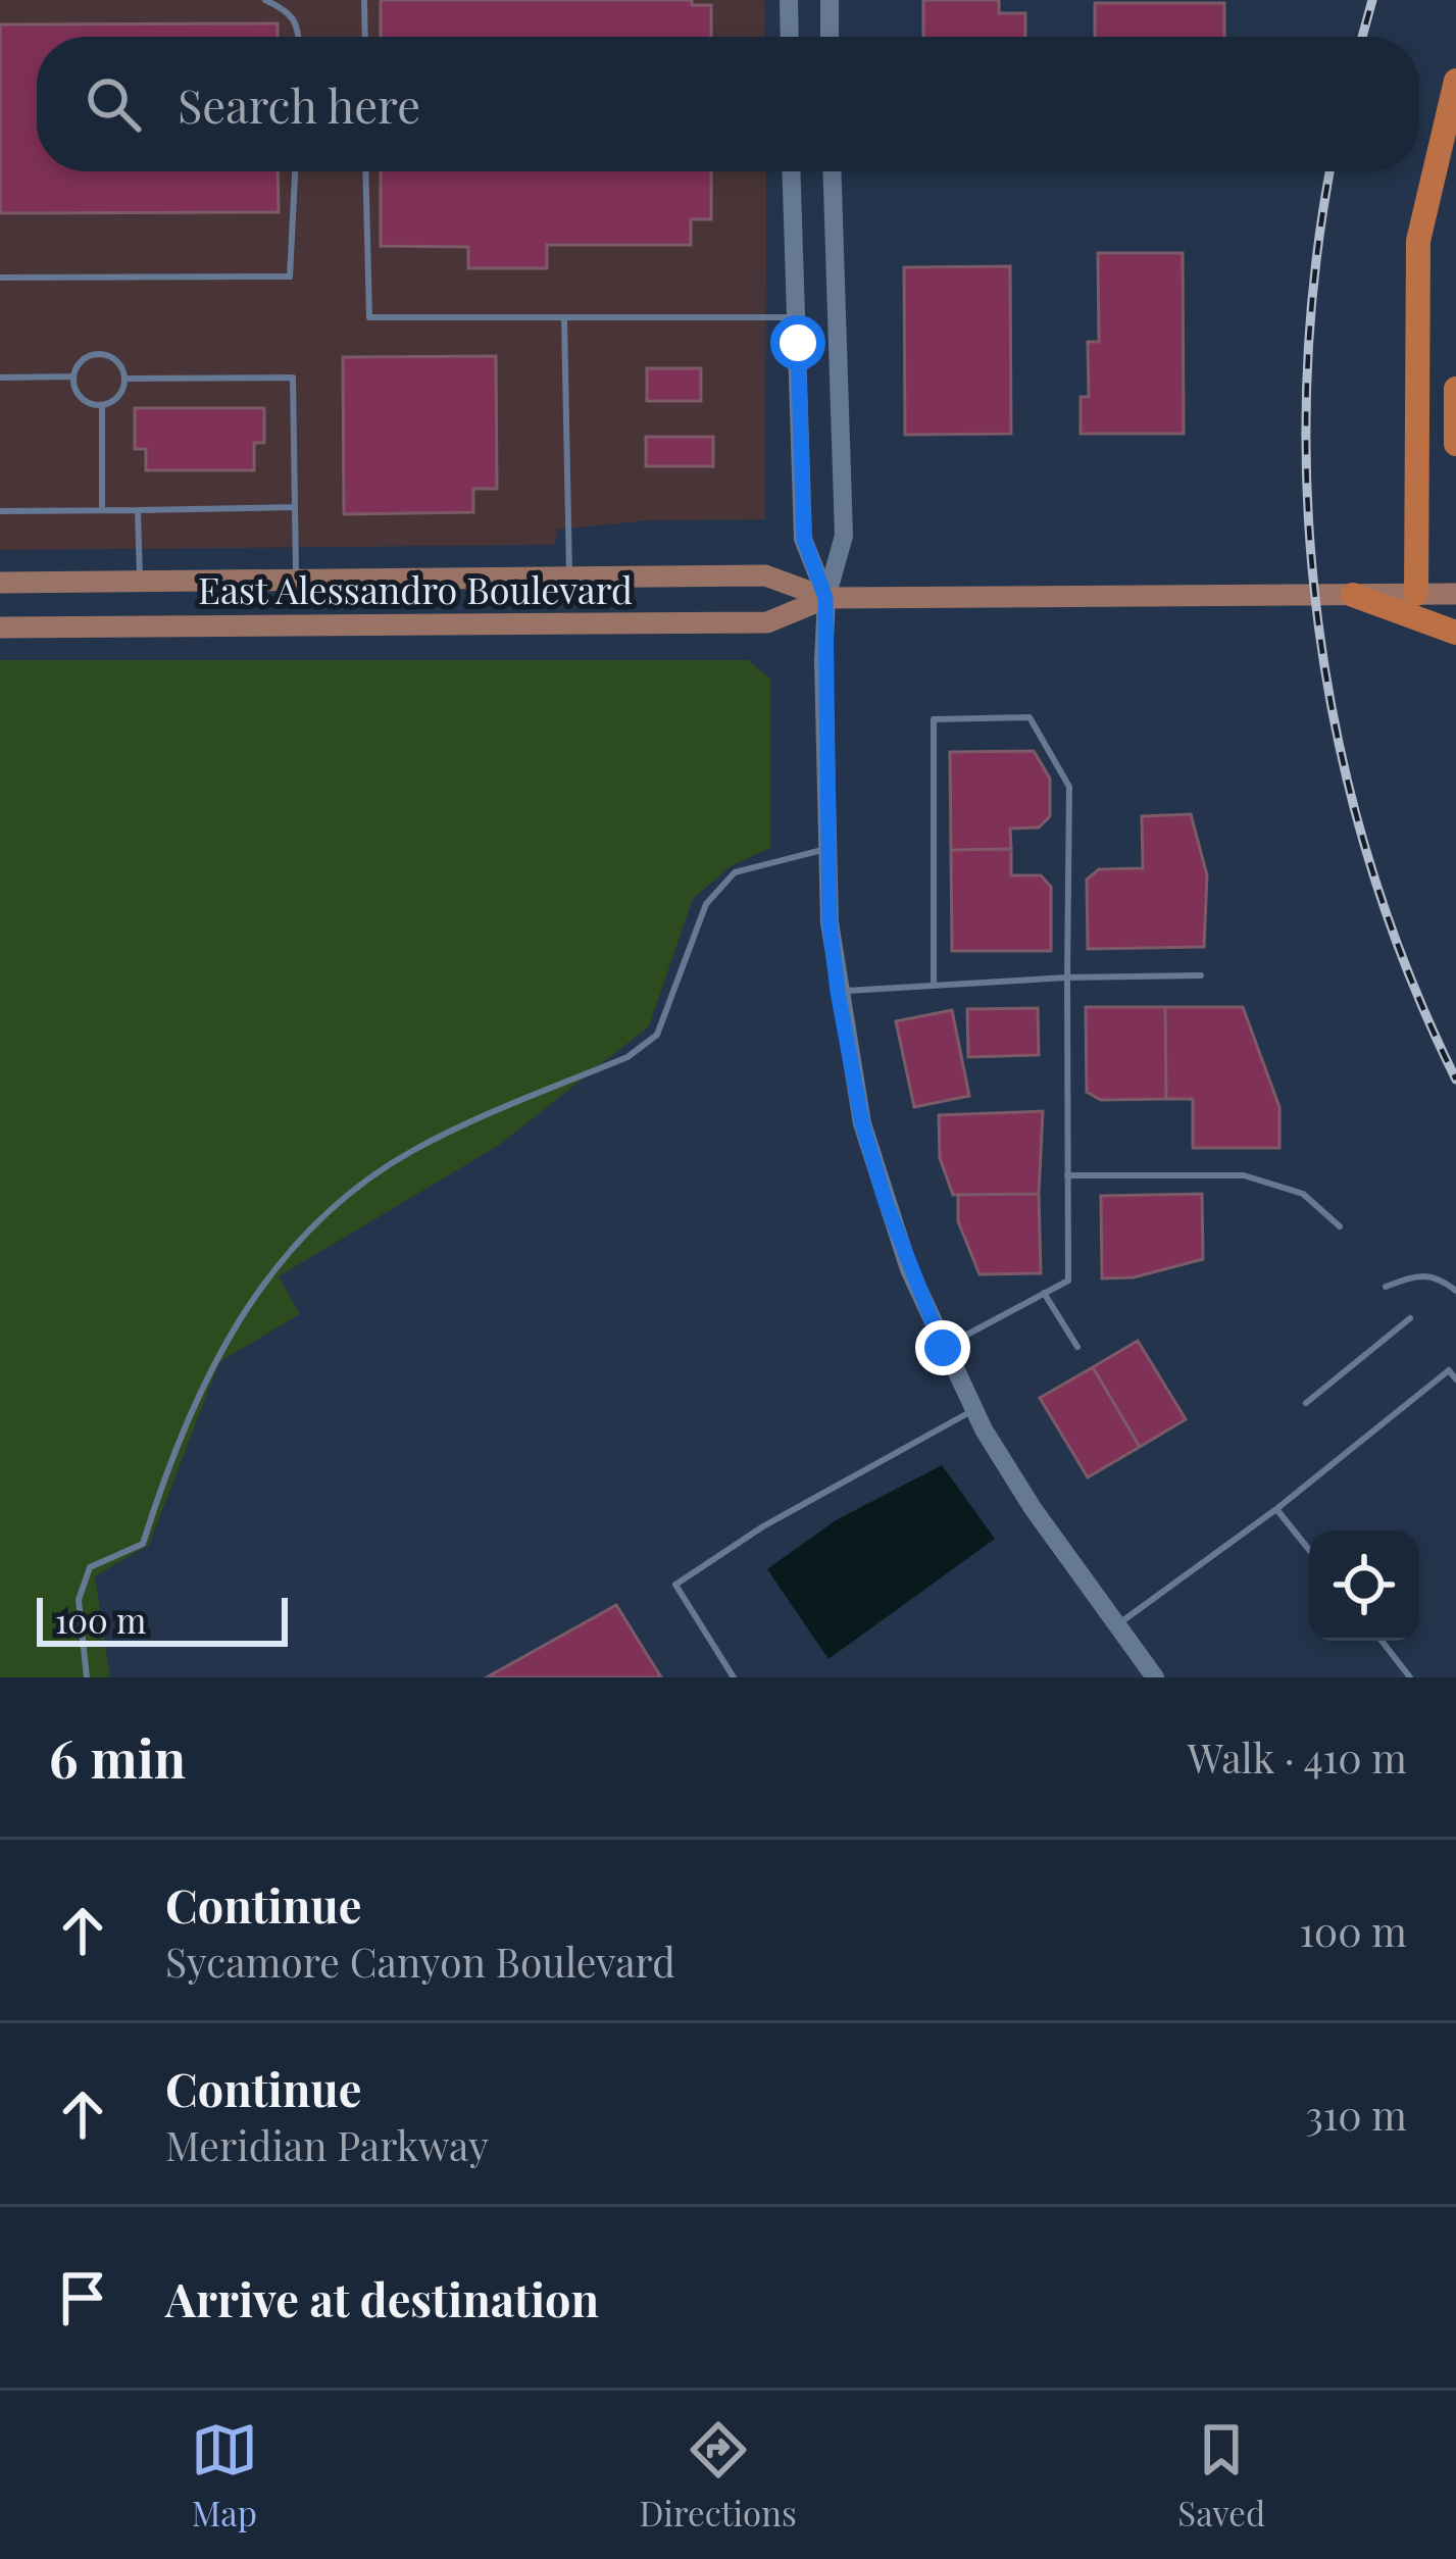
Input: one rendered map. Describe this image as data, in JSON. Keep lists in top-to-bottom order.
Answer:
{
  "streets": {
    "main road": ["East Alessandro Boulevard"]
  },
  "scale_bar": "100 m",
  "page": {
    "search": "Search here",
    "scale": "100 m",
    "heading": ["6 min", "Walk · 410 m"],
    "list": [
      ["Continue", "Sycamore Canyon Boulevard", "100 m"],
      ["Continue", "Meridian Parkway", "310 m"],
      "Arrive at destination"
    ],
    "nav": ["Map", "Directions", "Saved"]
  }
}
